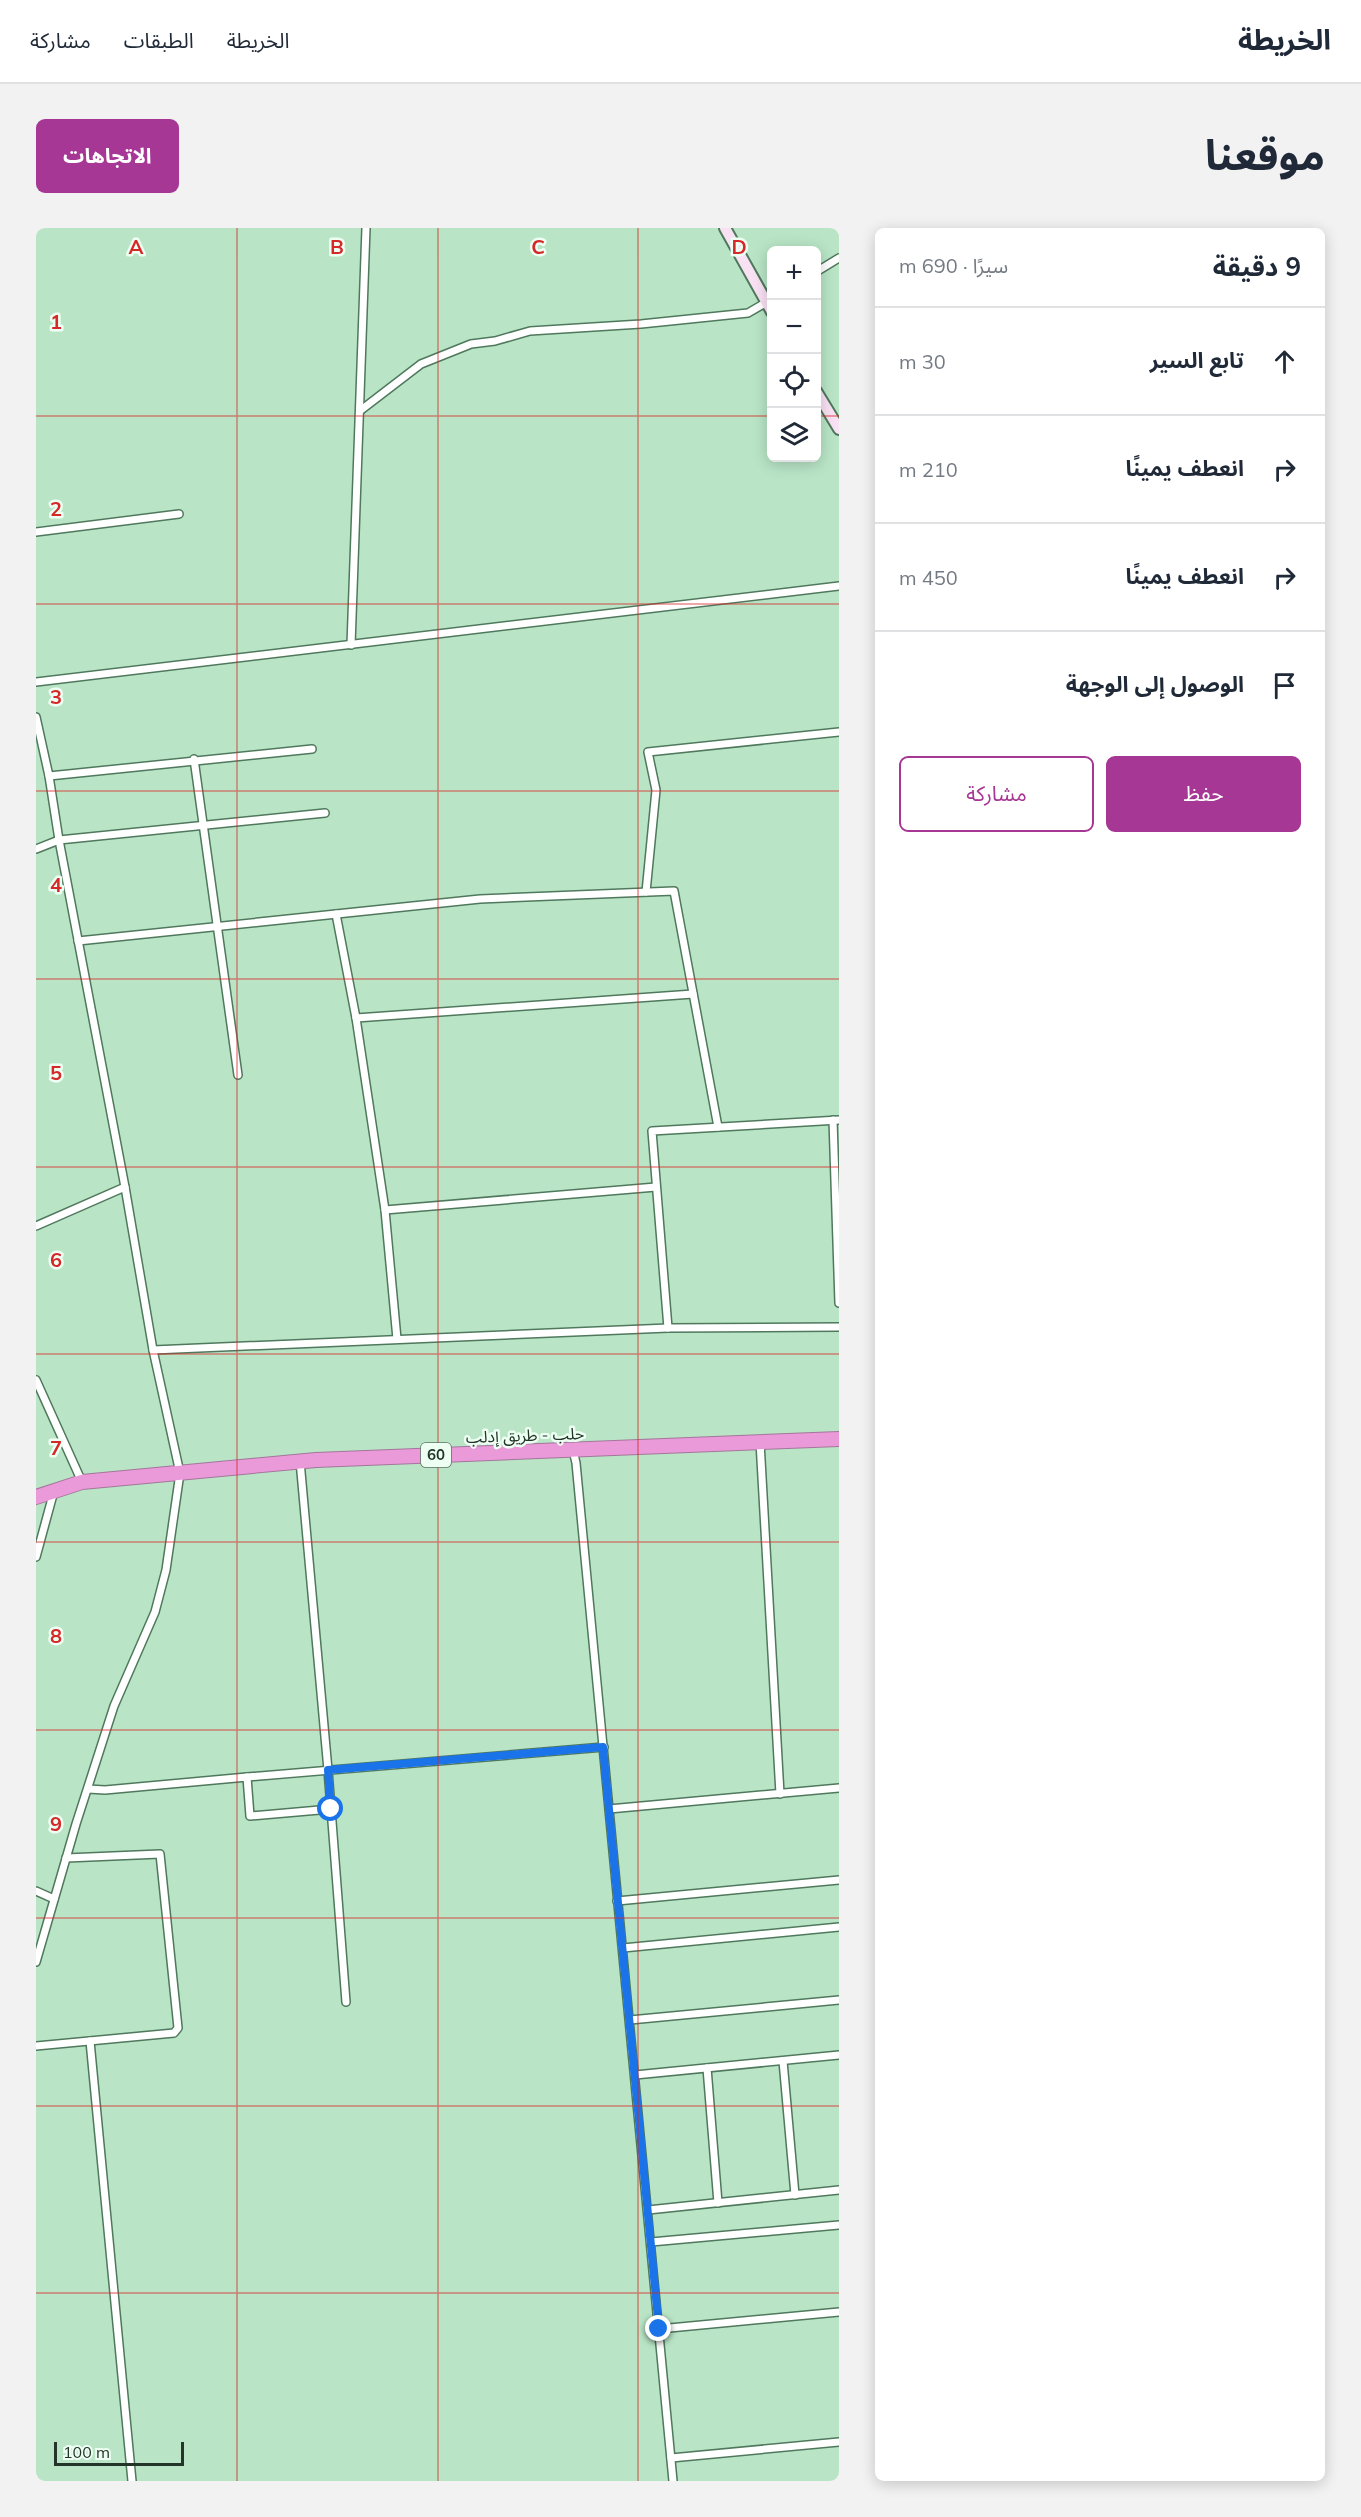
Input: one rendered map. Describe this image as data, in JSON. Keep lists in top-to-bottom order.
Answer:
{
  "streets": {
    "highway": ["حلب - طريق إدلب", "60"]
  },
  "scale_bar": "100 m",
  "page": {
    "header": "الخريطة",
    "nav": ["الخريطة", "الطبقات", "مشاركة"],
    "title": "موقعنا",
    "buttons": [
      "الاتجاهات",
      ["حفظ", "مشاركة"]
    ],
    "heading": ["9 دقيقة", "سيرًا · 690 m"],
    "map_buttons": ["+", "−"],
    "list": [
      ["تابع السير", "30 m"],
      ["انعطف يمينًا", "210 m"],
      ["انعطف يمينًا", "450 m"],
      "الوصول إلى الوجهة"
    ],
    "scale": "100 m"
  },
  "grid": {
    "columns": [
      "A",
      "B",
      "C",
      "D"
    ],
    "rows": [
      "1",
      "2",
      "3",
      "4",
      "5",
      "6",
      "7",
      "8",
      "9"
    ]
  }
}
